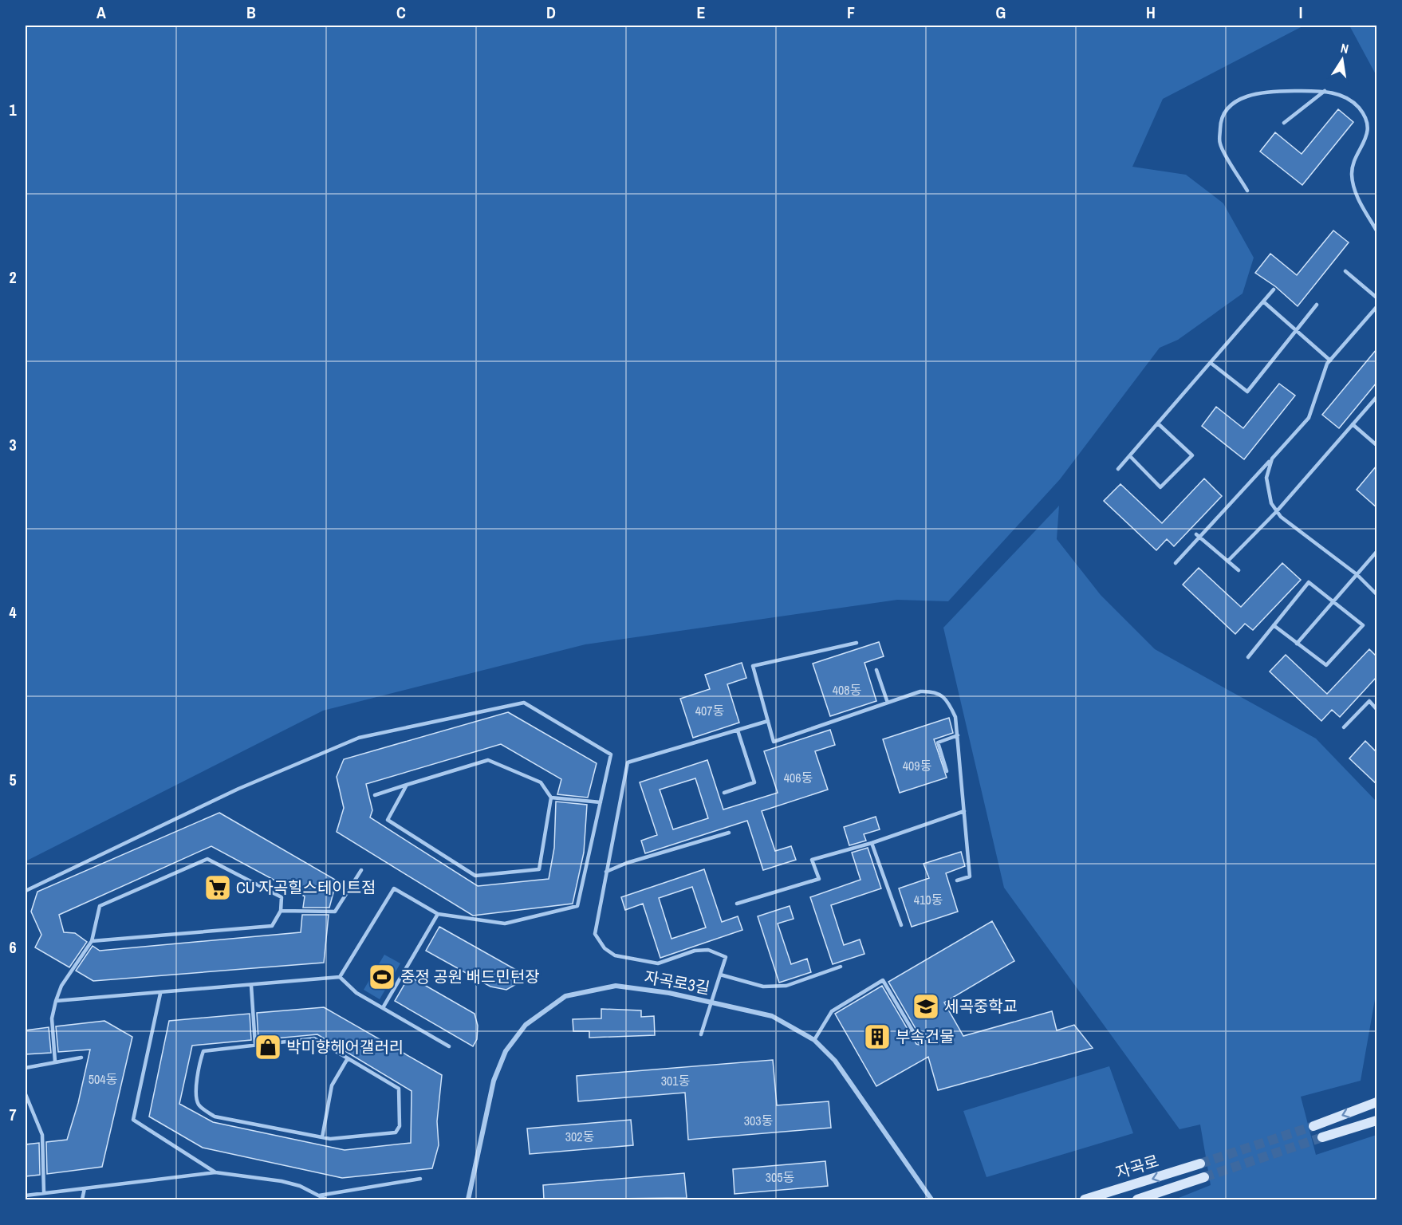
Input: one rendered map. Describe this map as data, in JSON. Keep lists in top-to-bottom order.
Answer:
{
  "streets": {
    "main road": ["자곡로"],
    "street": ["자곡로3길"]
  },
  "places": {
    "supermarket": ["CU 자곡힐스테이트점"],
    "sports": ["중정 공원 배드민턴장"],
    "school or university": ["세곡중학교"],
    "building": ["부속건물"],
    "shop": ["박미향헤어갤러리"]
  },
  "house_numbers": [
    "408동",
    "407동",
    "409동",
    "406동",
    "410동",
    "504동",
    "301동",
    "303동",
    "302동",
    "305동"
  ],
  "north": "top",
  "grid": {
    "columns": [
      "A",
      "B",
      "C",
      "D",
      "E",
      "F",
      "G",
      "H",
      "I"
    ],
    "rows": [
      "1",
      "2",
      "3",
      "4",
      "5",
      "6",
      "7"
    ]
  }
}
